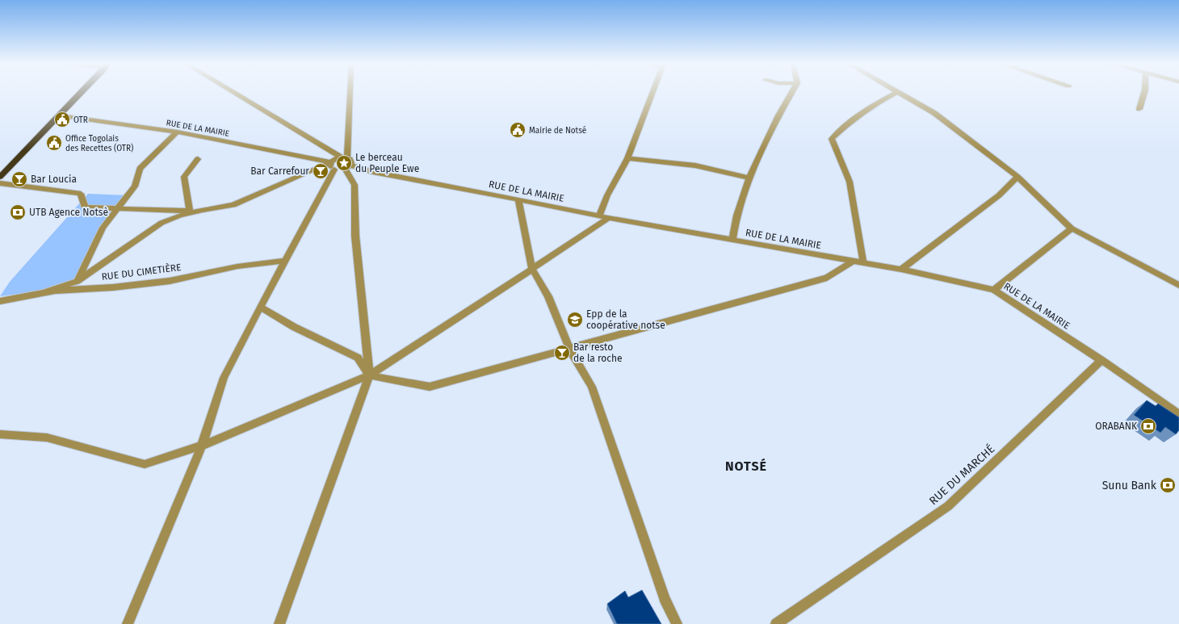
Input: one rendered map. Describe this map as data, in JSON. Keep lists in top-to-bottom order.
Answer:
{
  "streets": {
    "street": ["RUE DE LA MAIRIE", "RUE DU CIMETIÈRE", "RUE DU MARCHÉ"]
  },
  "crossings": [
    ["RUE DE LA MAIRIE", "RUE DU MARCHÉ"]
  ],
  "districts": ["NOTSÉ"],
  "places": {
    "public building": ["OTR", "Mairie de Notsé", "Office Togolais des Recettes (OTR)"],
    "place": ["Le berceau du Peuple Ewe"],
    "bar": ["Bar Carrefour", "Bar Loucia", "Bar resto de la roche"],
    "bank": ["UTB Agence Notsè", "ORABANK", "Sunu Bank"],
    "school or university": ["Epp de la coopérative notse"]
  }
}
